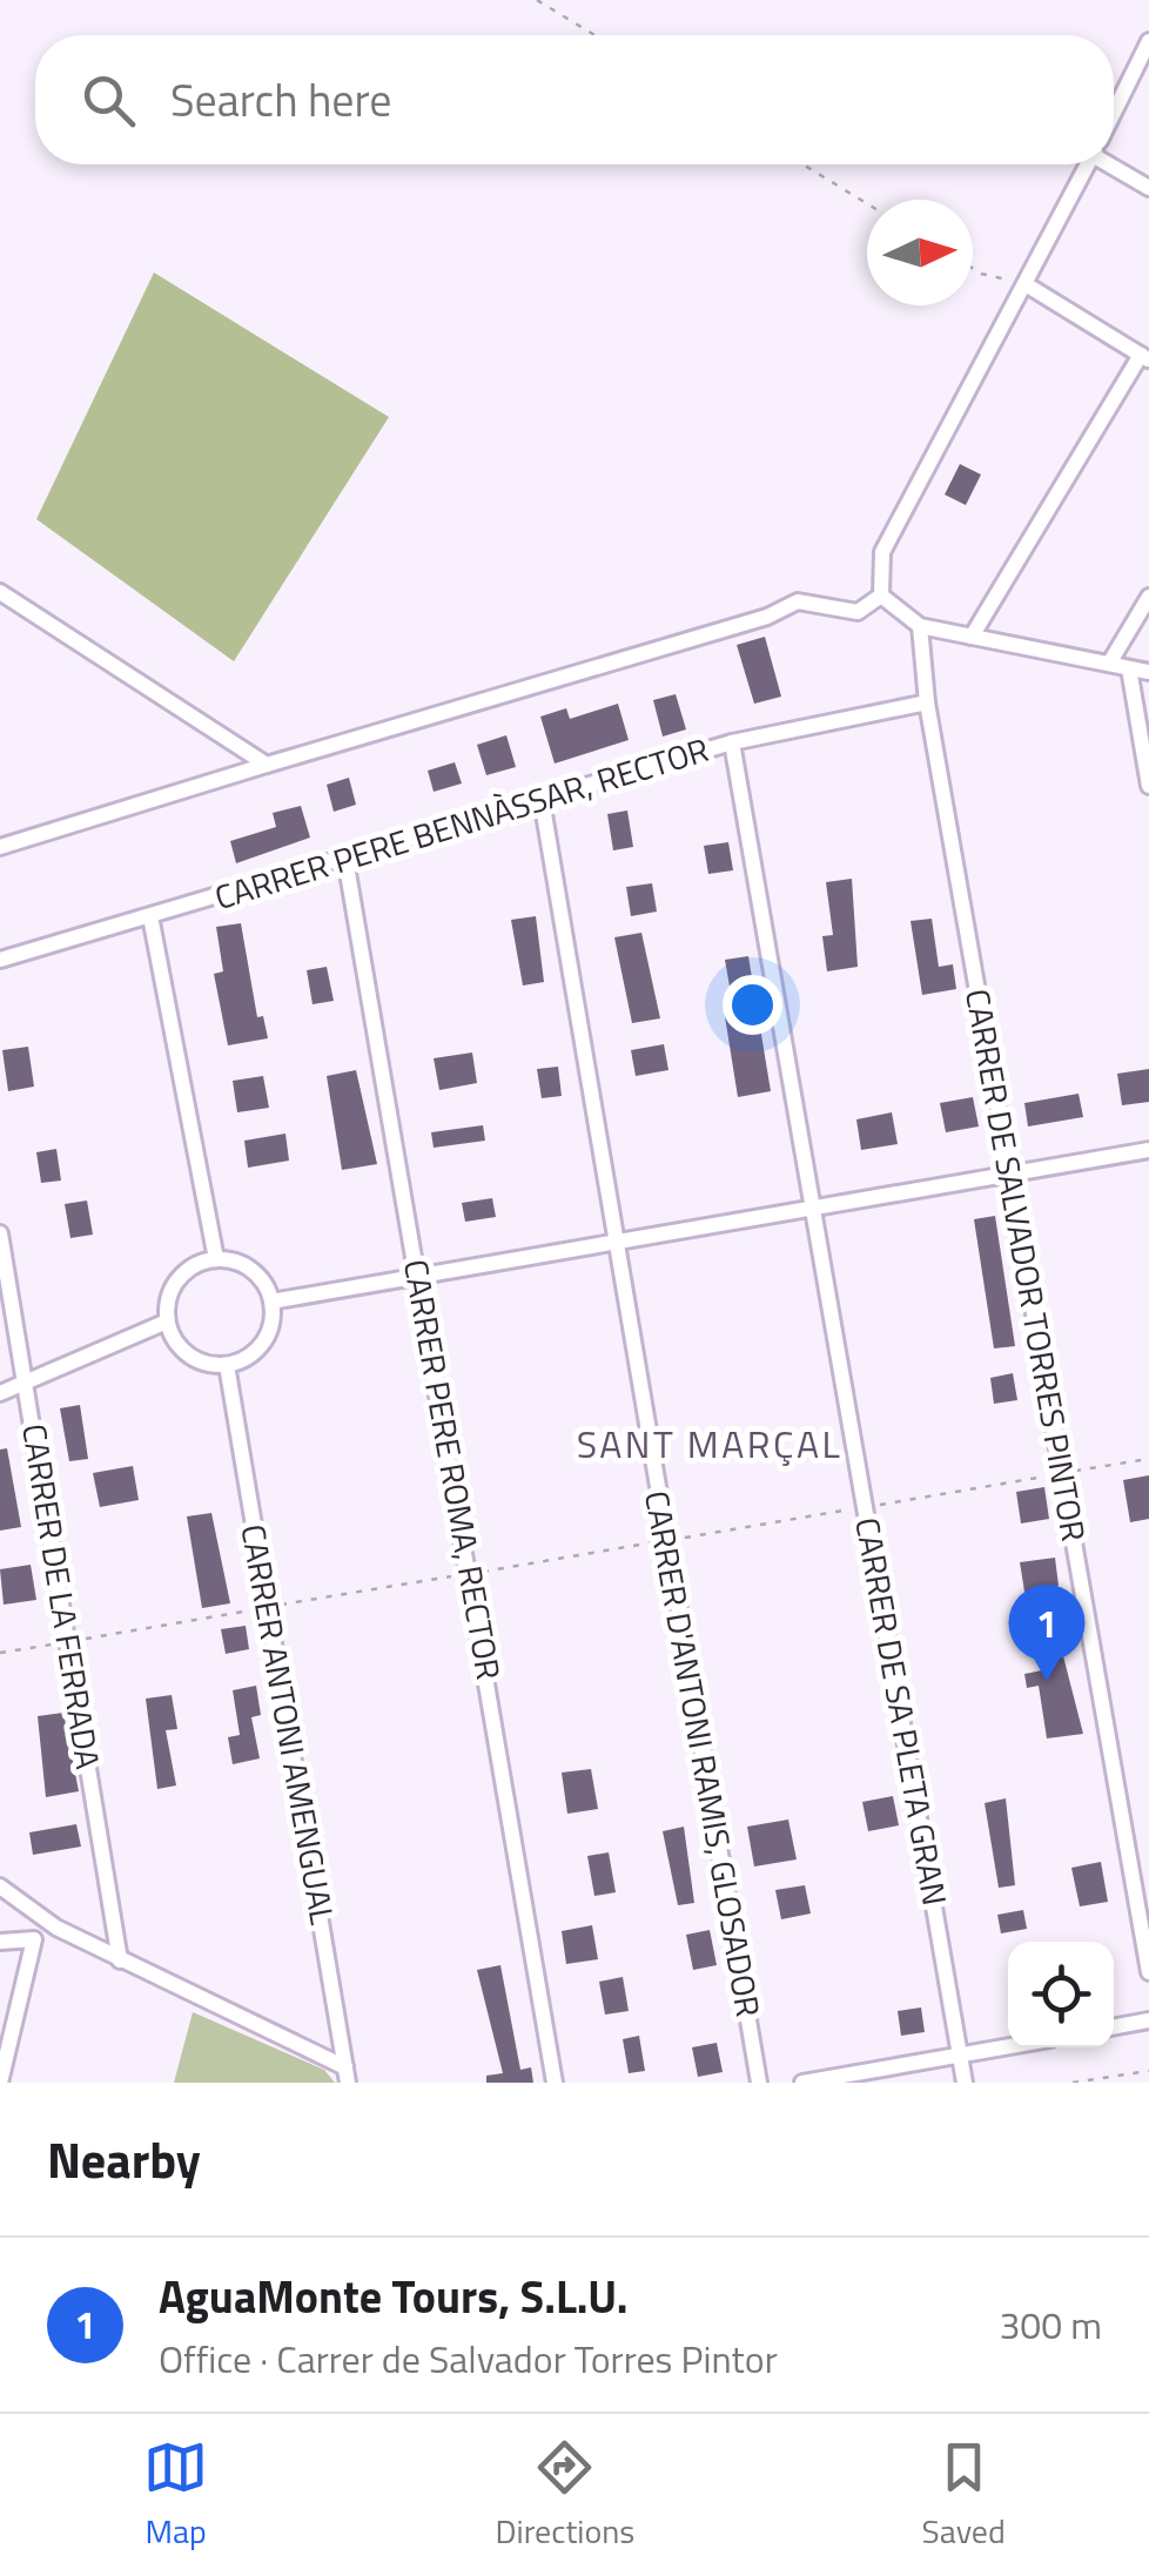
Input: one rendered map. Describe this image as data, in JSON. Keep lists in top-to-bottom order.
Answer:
{
  "streets": {
    "street": [
      "CARRER PERE BENNÀSSAR, RECTOR",
      "CARRER DE SALVADOR TORRES PINTOR",
      "CARRER PERE ROMA, RECTOR",
      "CARRER DE LA FERRADA",
      "CARRER DE SA PLETA GRAN",
      "CARRER ANTONI AMENGUAL",
      "CARRER D'ANTONI RAMIS, GLOSADOR"
    ]
  },
  "crossings": [
    ["CARRER PERE BENNÀSSAR, RECTOR", "CARRER DE SALVADOR TORRES PINTOR"],
    ["CARRER PERE BENNÀSSAR, RECTOR", "CARRER PERE ROMA, RECTOR"],
    ["CARRER PERE BENNÀSSAR, RECTOR", "CARRER DE SA PLETA GRAN"],
    ["CARRER PERE BENNÀSSAR, RECTOR", "CARRER D'ANTONI RAMIS, GLOSADOR"]
  ],
  "districts": ["SANT MARÇAL"],
  "north": "right",
  "page": {
    "search": "Search here",
    "pins": "1",
    "heading": "Nearby",
    "list": [
      {
        "mark": "1",
        "name": "AguaMonte Tours, S.L.U.",
        "note": "Office · Carrer de Salvador Torres Pintor",
        "value": "300 m"
      }
    ],
    "nav": ["Map", "Directions", "Saved"]
  }
}
